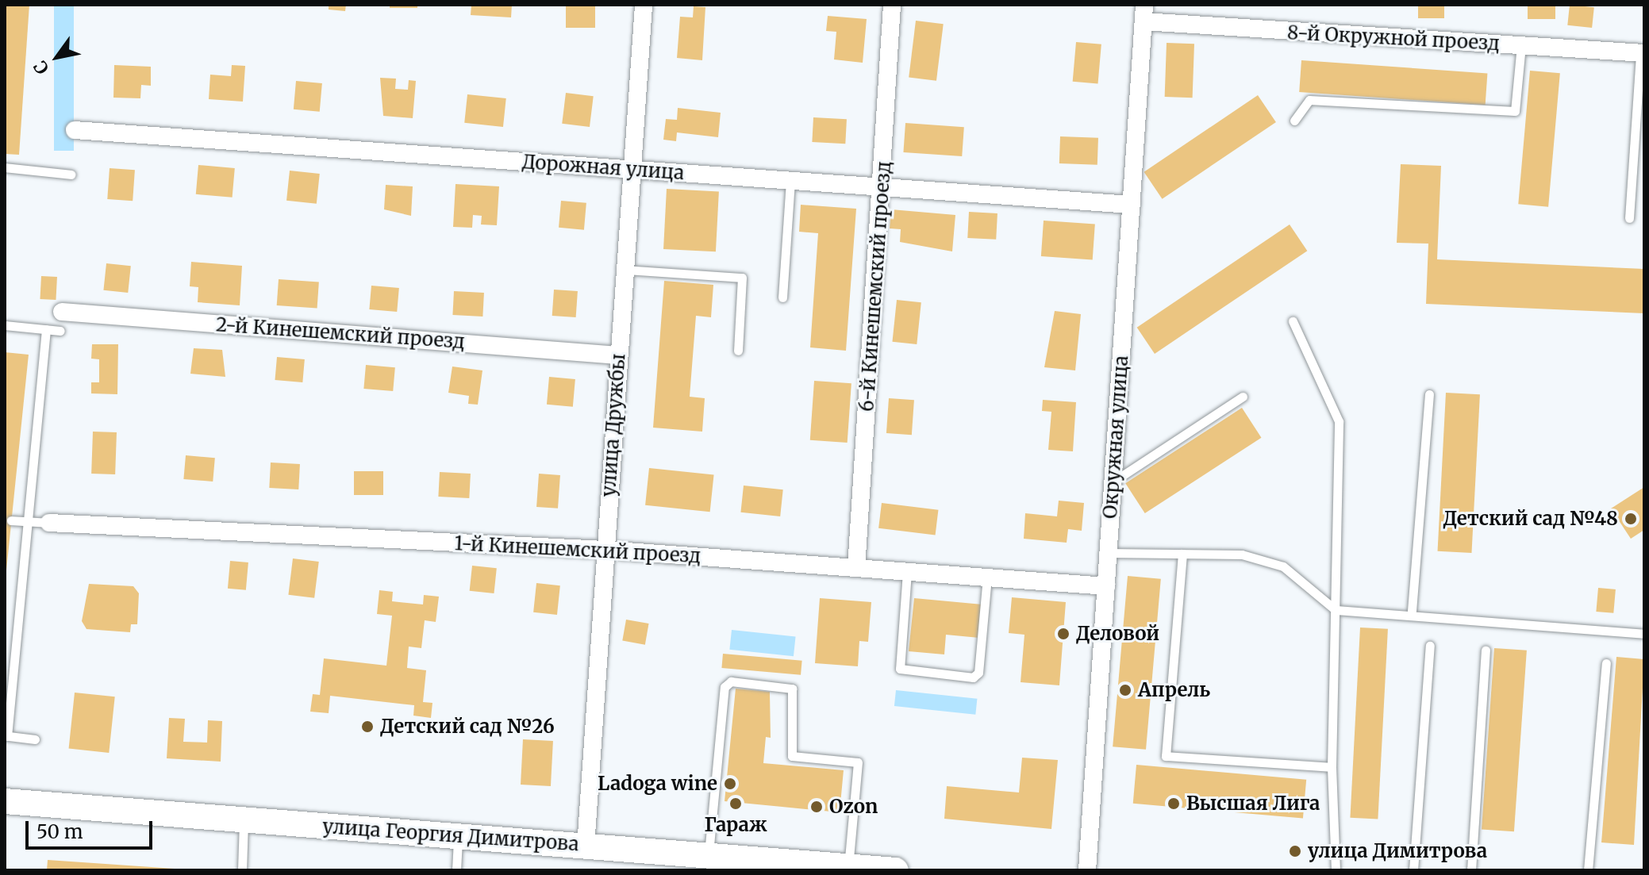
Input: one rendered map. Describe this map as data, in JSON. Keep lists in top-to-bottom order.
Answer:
{
  "streets": {
    "main road": ["улица Георгия Димитрова"],
    "street": [
      "8-й Окружной проезд",
      "Дорожная улица",
      "6-й Кинешемский проезд",
      "2-й Кинешемский проезд",
      "улица Дружбы",
      "Окружная улица",
      "1-й Кинешемский проезд"
    ]
  },
  "crossings": [
    ["8-й Окружной проезд", "Окружная улица"],
    ["Дорожная улица", "6-й Кинешемский проезд"],
    ["Дорожная улица", "улица Дружбы"],
    ["Дорожная улица", "Окружная улица"],
    ["6-й Кинешемский проезд", "1-й Кинешемский проезд"],
    ["2-й Кинешемский проезд", "улица Дружбы"],
    ["улица Дружбы", "1-й Кинешемский проезд"],
    ["улица Дружбы", "улица Георгия Димитрова"],
    ["Окружная улица", "1-й Кинешемский проезд"]
  ],
  "places": [
    "Детский сад №48",
    "Деловой",
    "Апрель",
    "Детский сад №26",
    "Ladoga wine",
    "Гараж",
    "Высшая Лига",
    "Ozon",
    "улица Димитрова"
  ],
  "scale_bar": "50 m",
  "north": "bottom left"
}
